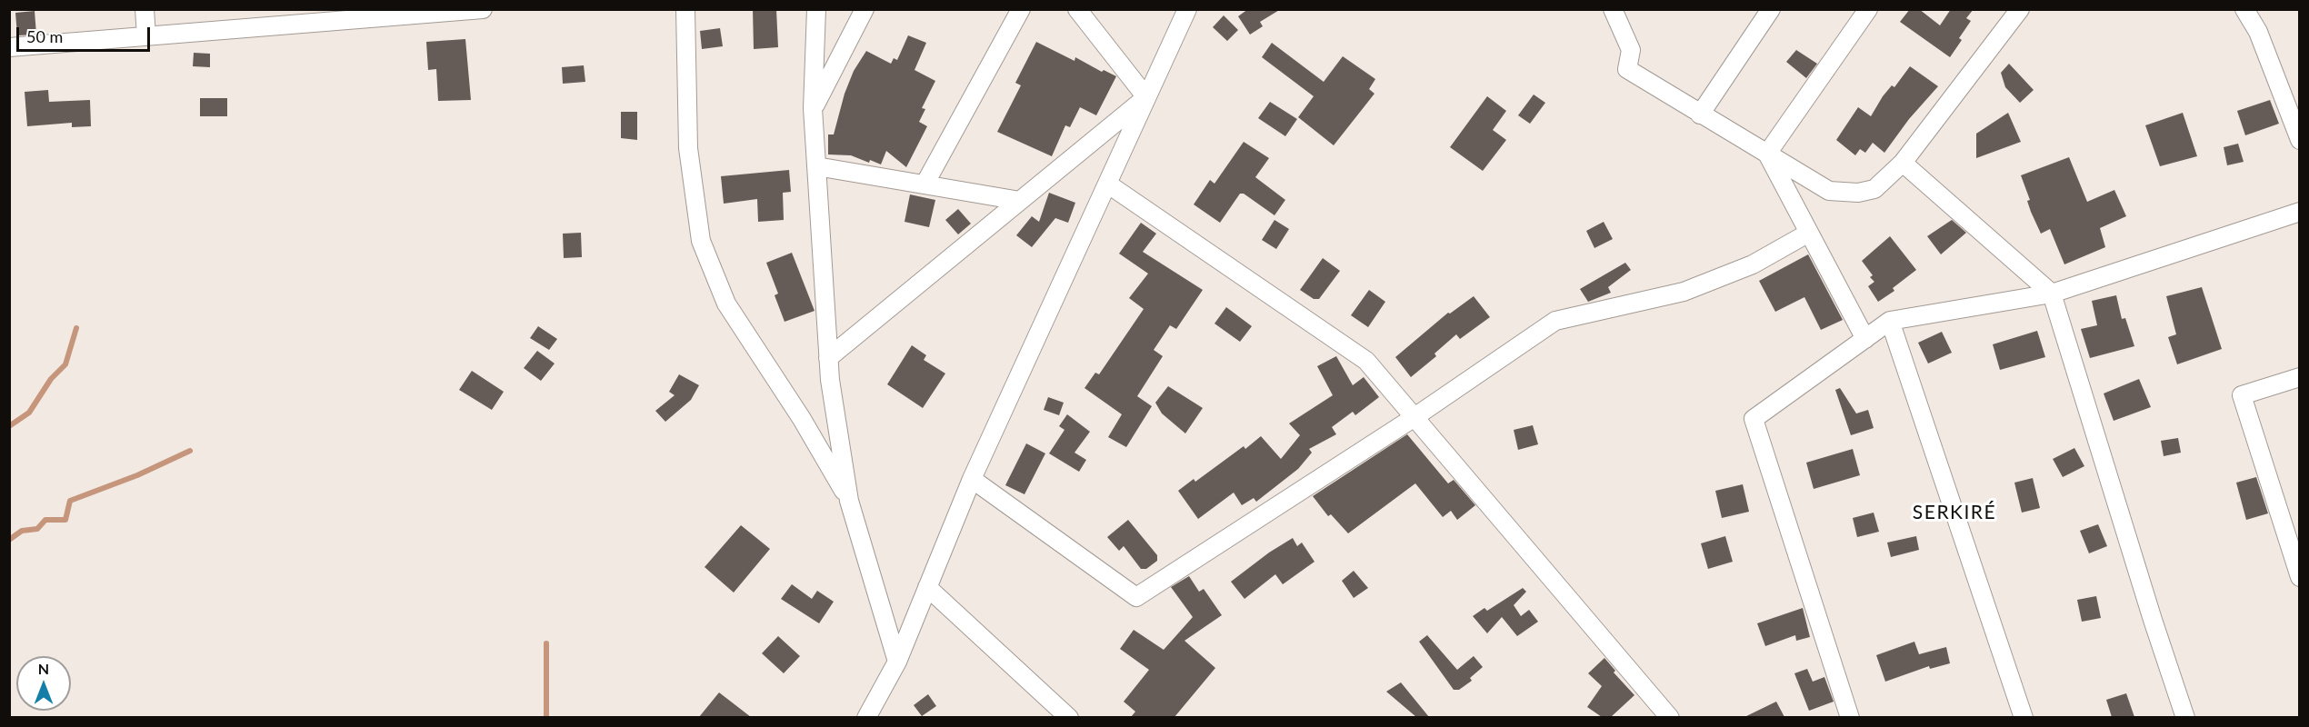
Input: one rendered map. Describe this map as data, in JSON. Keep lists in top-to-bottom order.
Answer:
{
  "districts": ["SERKIRÉ"],
  "scale_bar": "50 m",
  "north": "top"
}
